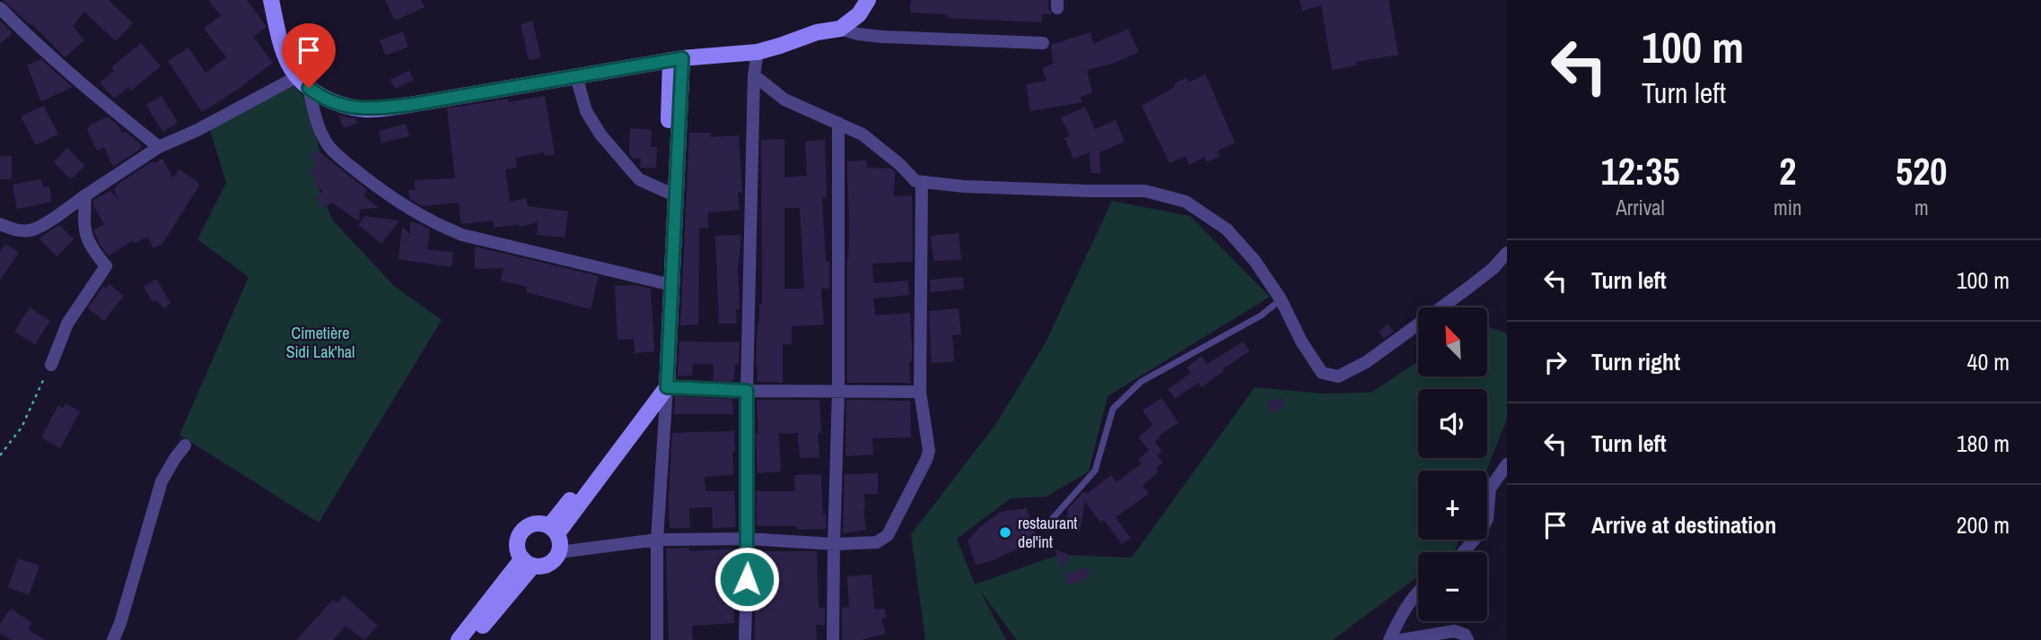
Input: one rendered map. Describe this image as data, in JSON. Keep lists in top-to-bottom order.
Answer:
{
  "parks": ["Cimetière Sidi Lak'hal"],
  "places": ["restaurant del'int"],
  "north": "top left",
  "page": {
    "turn": ["100 m", "Turn left"],
    "eta": [
      "12:35",
      "Arrival",
      "2",
      "min",
      "520",
      "m"
    ],
    "list": [
      {
        "name": "Turn left",
        "value": "100 m"
      },
      {
        "name": "Turn right",
        "value": "40 m"
      },
      {
        "name": "Turn left",
        "value": "180 m"
      },
      {
        "name": "Arrive at destination",
        "value": "200 m"
      }
    ],
    "map_buttons": ["+", "−"]
  }
}
